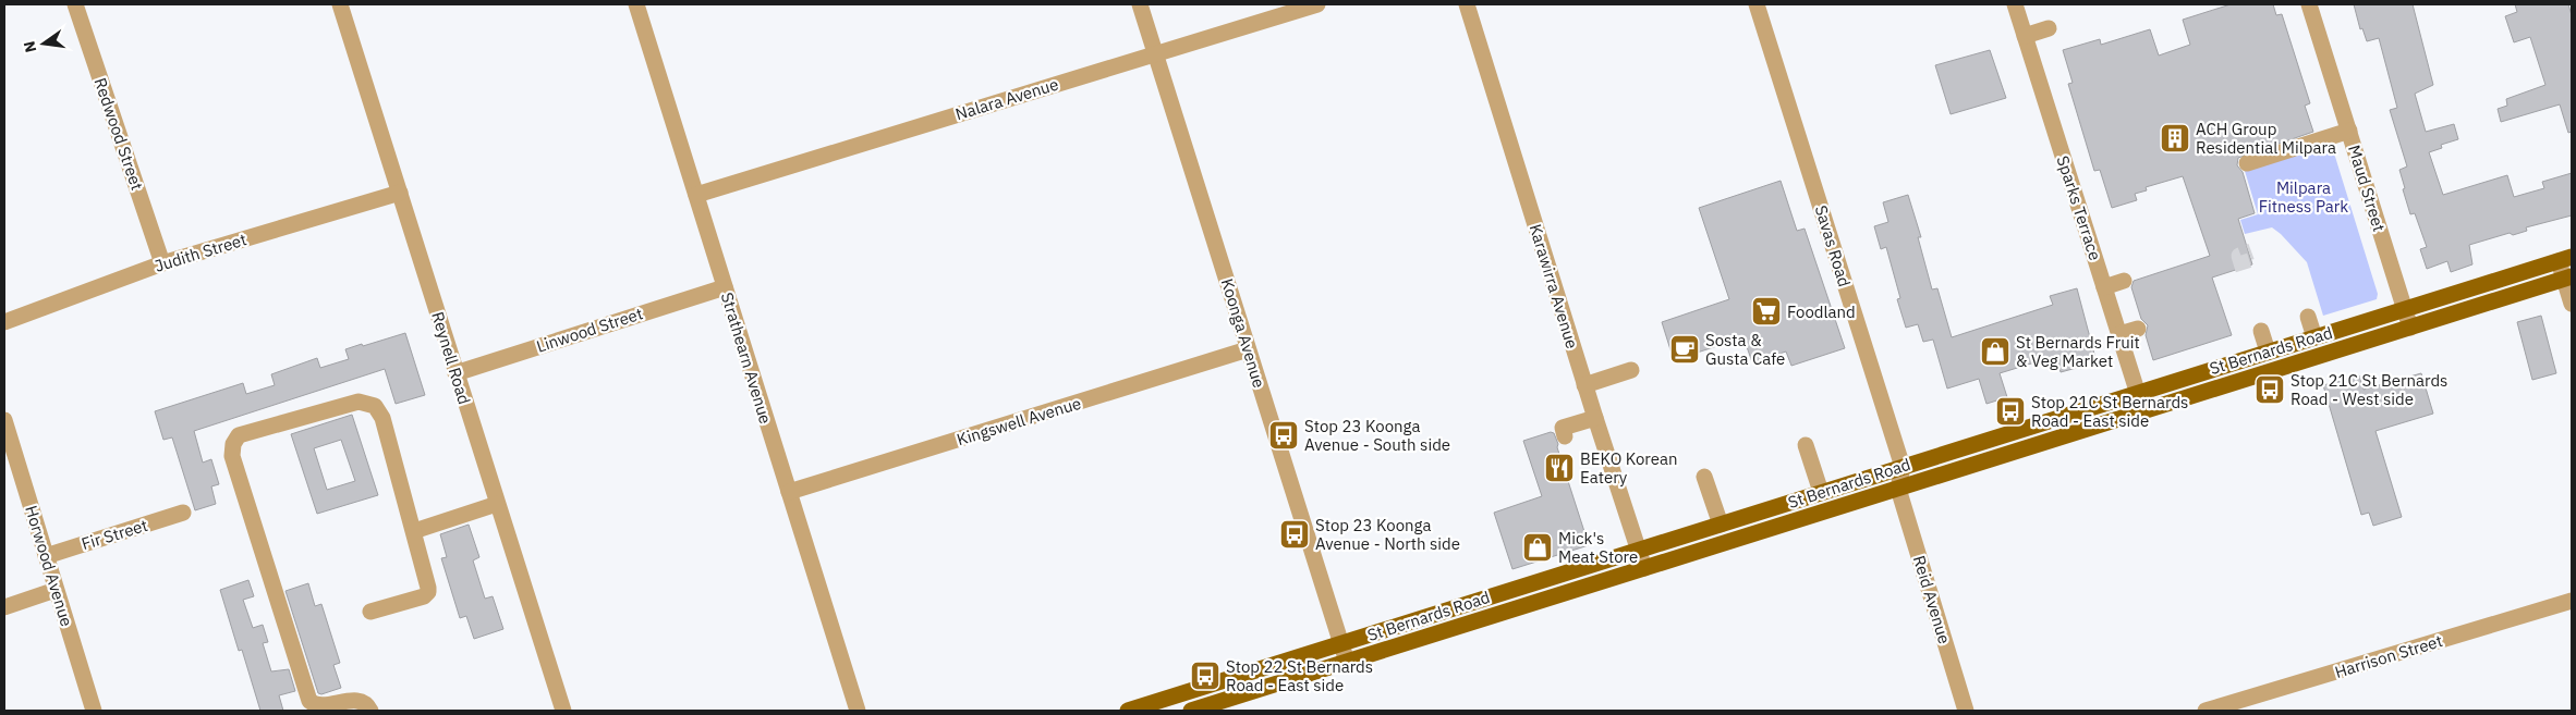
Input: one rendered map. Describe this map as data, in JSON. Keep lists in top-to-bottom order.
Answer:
{
  "streets": {
    "main road": ["St Bernards Road"],
    "street": [
      "Nalara Avenue",
      "Redwood Street",
      "Maud Street",
      "Sparks Terrace",
      "Savas Road",
      "Judith Street",
      "Karawirra Avenue",
      "Linwood Street",
      "Koonga Avenue",
      "Reynell Road",
      "Strathearn Avenue",
      "Kingswell Avenue",
      "Fir Street",
      "Horwood Avenue",
      "Reid Avenue",
      "Harrison Street"
    ]
  },
  "crossings": [
    ["Nalara Avenue", "Koonga Avenue"],
    ["Nalara Avenue", "Strathearn Avenue"],
    ["Redwood Street", "Judith Street"],
    ["Maud Street", "St Bernards Road"],
    ["Sparks Terrace", "St Bernards Road"],
    ["Savas Road", "St Bernards Road"],
    ["Savas Road", "Reid Avenue"],
    ["Judith Street", "Reynell Road"],
    ["Karawirra Avenue", "St Bernards Road"],
    ["Linwood Street", "Reynell Road"],
    ["Linwood Street", "Strathearn Avenue"],
    ["Koonga Avenue", "St Bernards Road"],
    ["Koonga Avenue", "Kingswell Avenue"],
    ["St Bernards Road", "Reid Avenue"],
    ["Strathearn Avenue", "Kingswell Avenue"],
    ["Fir Street", "Horwood Avenue"]
  ],
  "parks": ["Milpara Fitness Park"],
  "places": {
    "building": ["ACH Group Residential Milpara"],
    "supermarket": ["Foodland"],
    "cafe": ["Sosta & Gusta Cafe"],
    "shop": ["St Bernards Fruit & Veg Market", "Mick's Meat Store"],
    "bus stop": [
      "Stop 21C St Bernards Road - West side",
      "Stop 21C St Bernards Road - East side",
      "Stop 23 Koonga Avenue - South side",
      "Stop 23 Koonga Avenue - North side",
      "Stop 22 St Bernards Road - East side"
    ],
    "restaurant": ["BEKO Korean Eatery"]
  },
  "north": "left"
}
